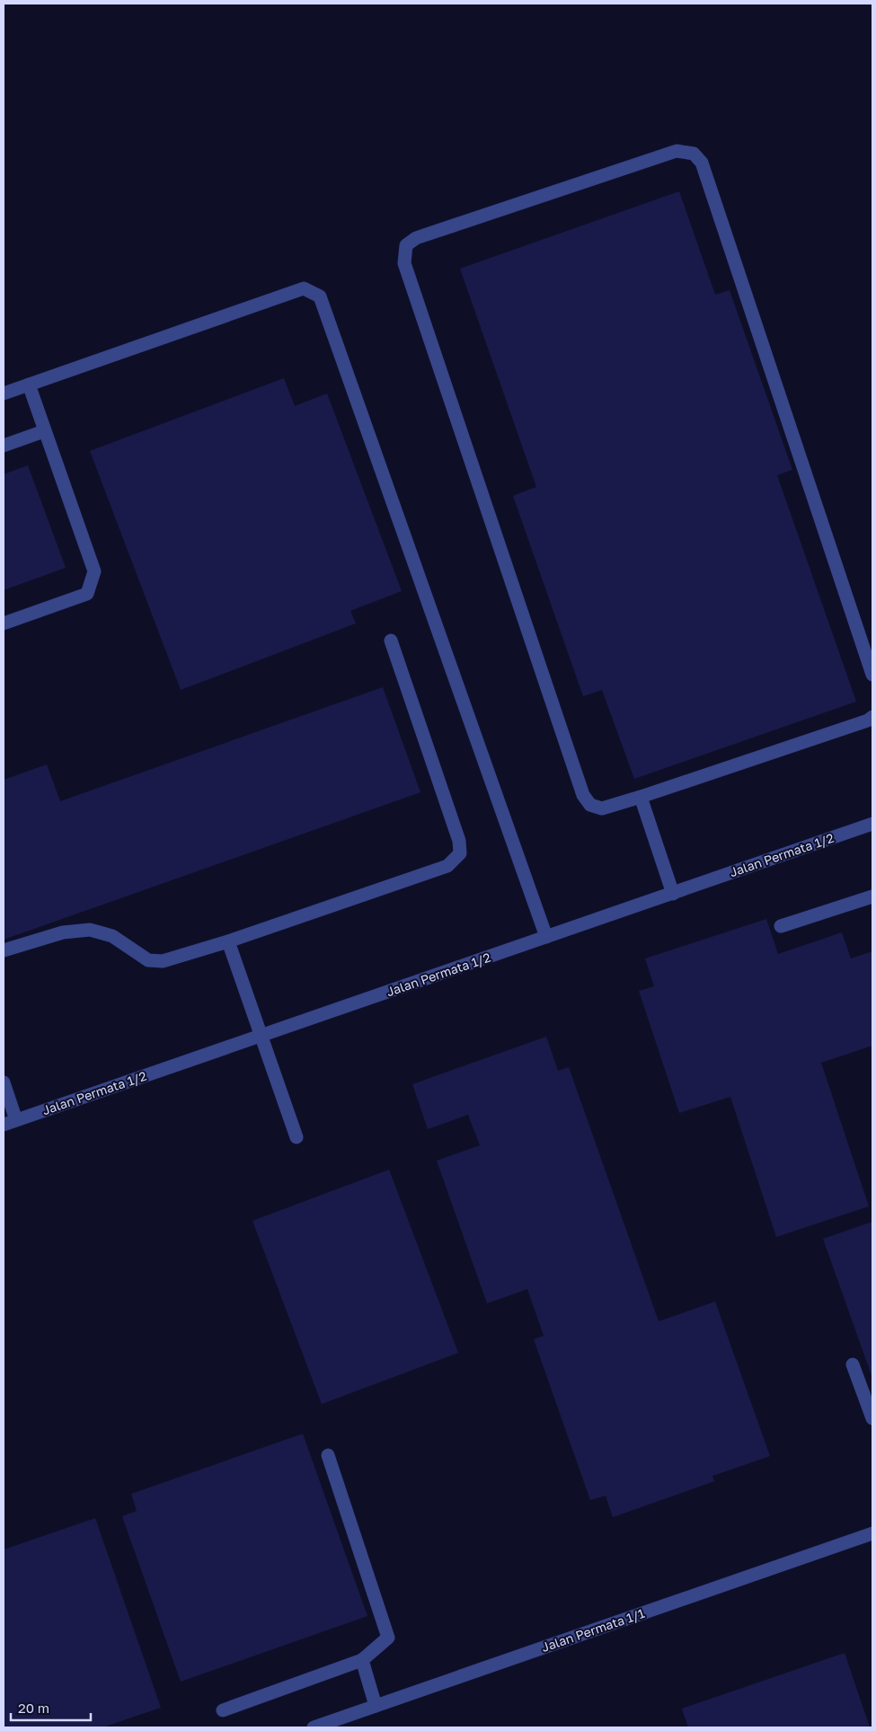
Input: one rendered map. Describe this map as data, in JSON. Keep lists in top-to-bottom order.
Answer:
{
  "streets": {
    "street": ["Jalan Permata 1/2", "Jalan Permata 1/1"]
  },
  "scale_bar": "20 m"
}
